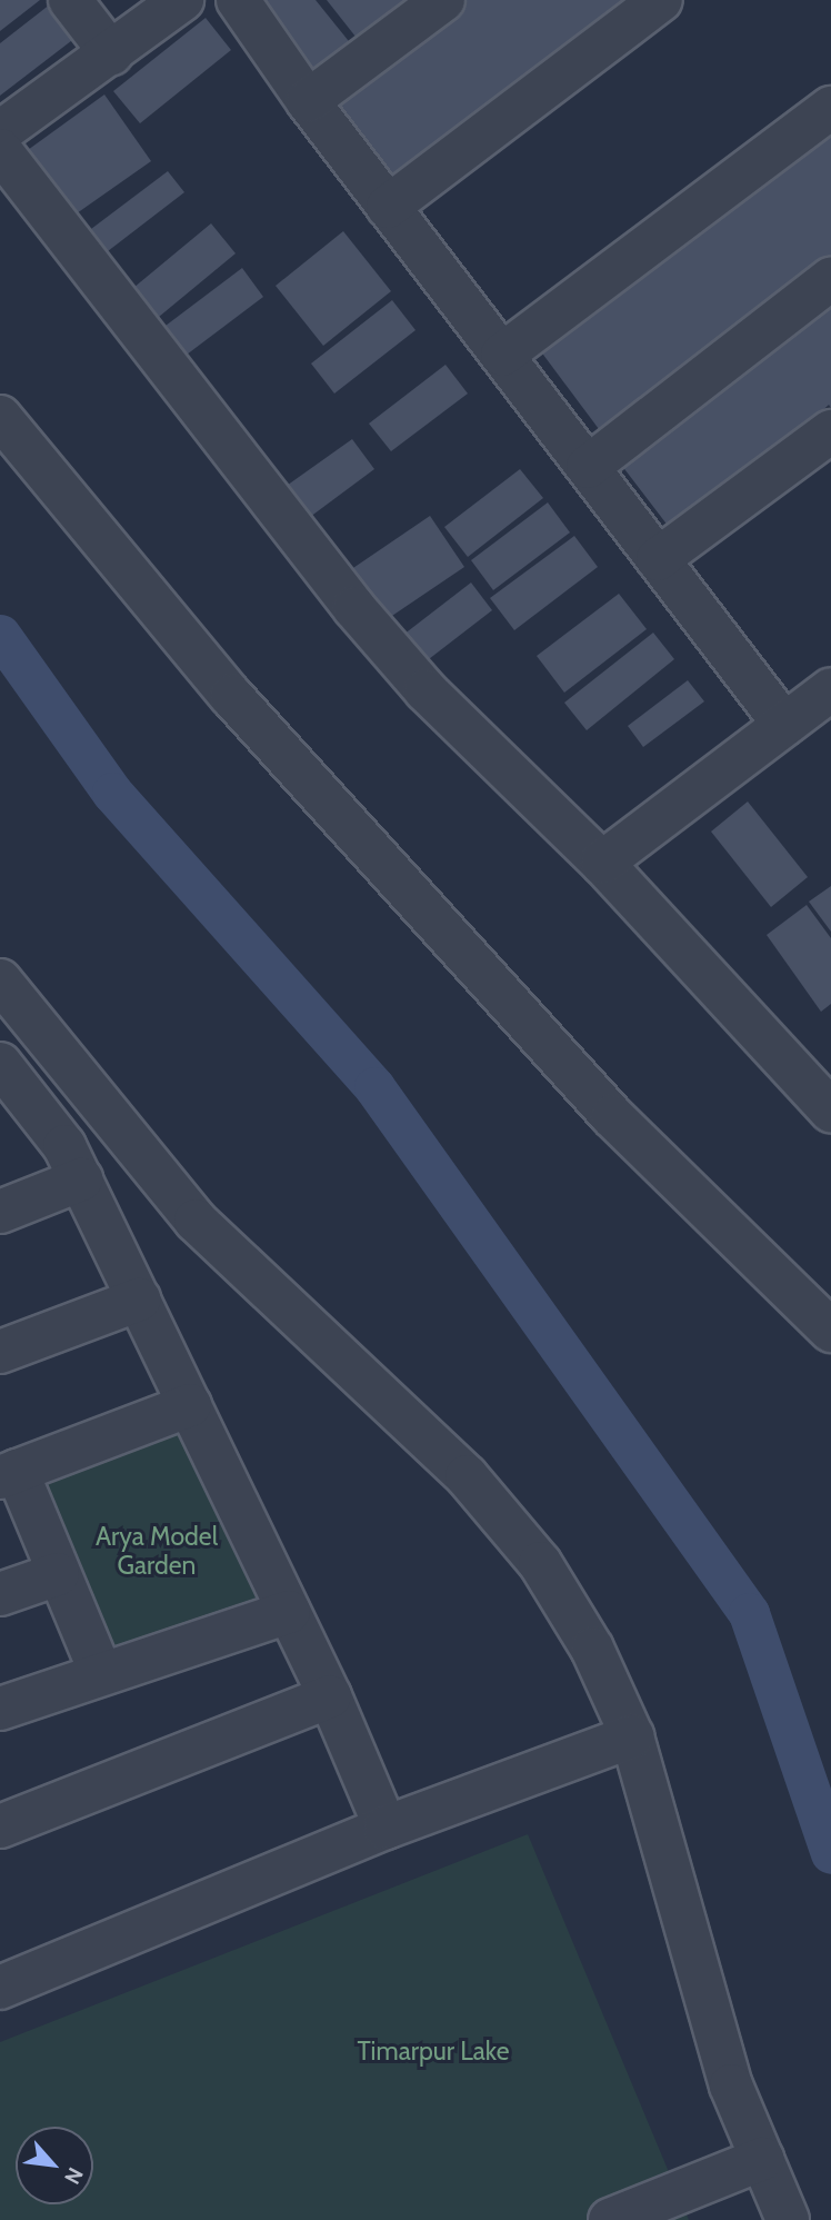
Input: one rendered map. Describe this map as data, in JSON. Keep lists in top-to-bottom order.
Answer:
{
  "parks": ["Arya Model Garden", "Timarpur Lake"],
  "north": "bottom right"
}
